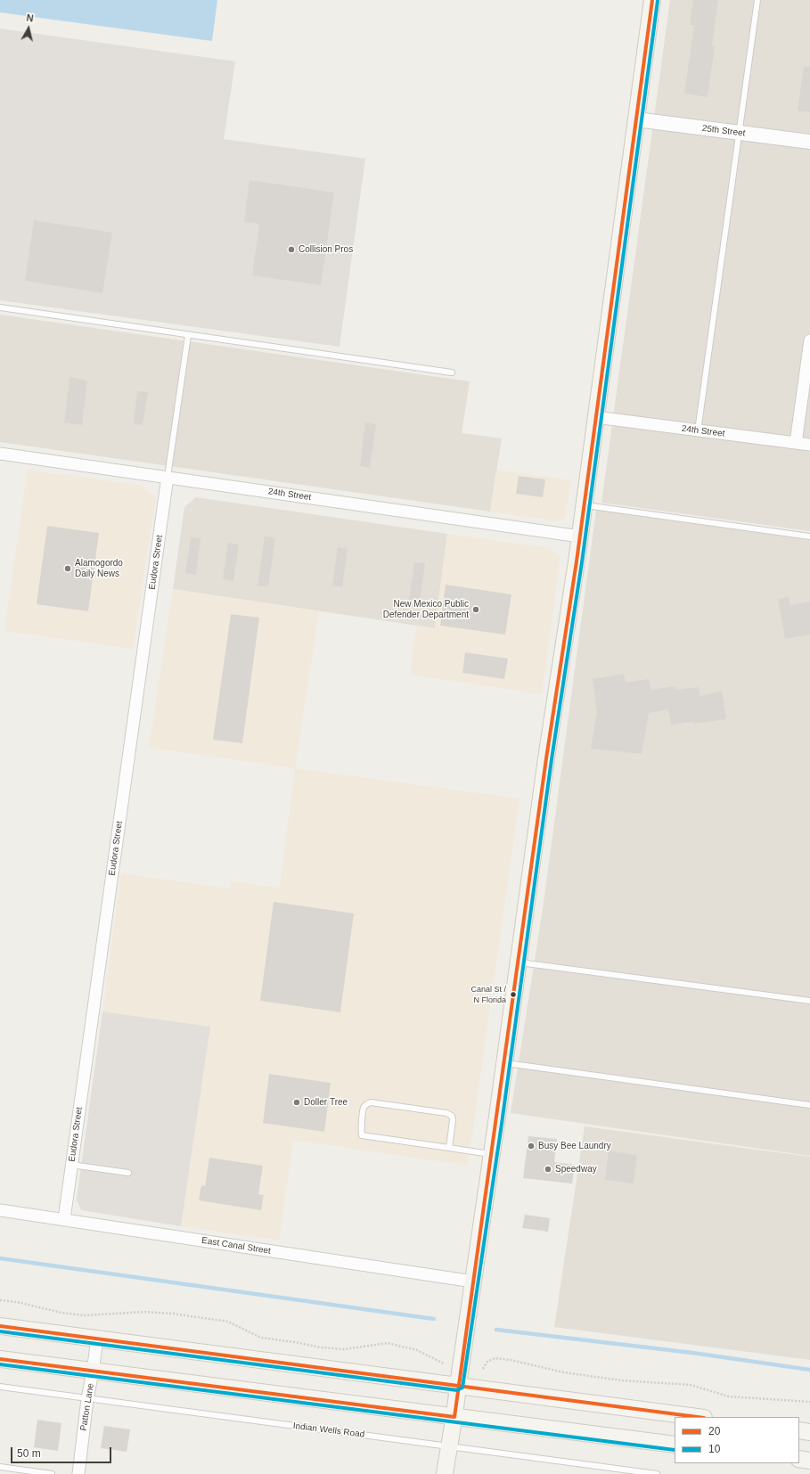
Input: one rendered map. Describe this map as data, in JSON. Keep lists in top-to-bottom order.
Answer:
{
  "streets": {
    "street": [
      "25th Street",
      "24th Street",
      "Eudora Street",
      "East Canal Street",
      "Patton Lane"
    ],
    "lane": ["Indian Wells Road"]
  },
  "crossings": [
    ["24th Street", "Eudora Street"],
    ["Eudora Street", "East Canal Street"],
    ["Patton Lane", "Indian Wells Road"]
  ],
  "places": [
    "Collision Pros",
    "Alamogordo Daily News",
    "New Mexico Public Defender Department",
    "Canal St / N Florida",
    "Doller Tree",
    "Busy Bee Laundry",
    "Speedway"
  ],
  "lines": ["transit line 20", "transit line 10"],
  "legend": ["20", "10"],
  "scale_bar": "50 m",
  "north": "top"
}
